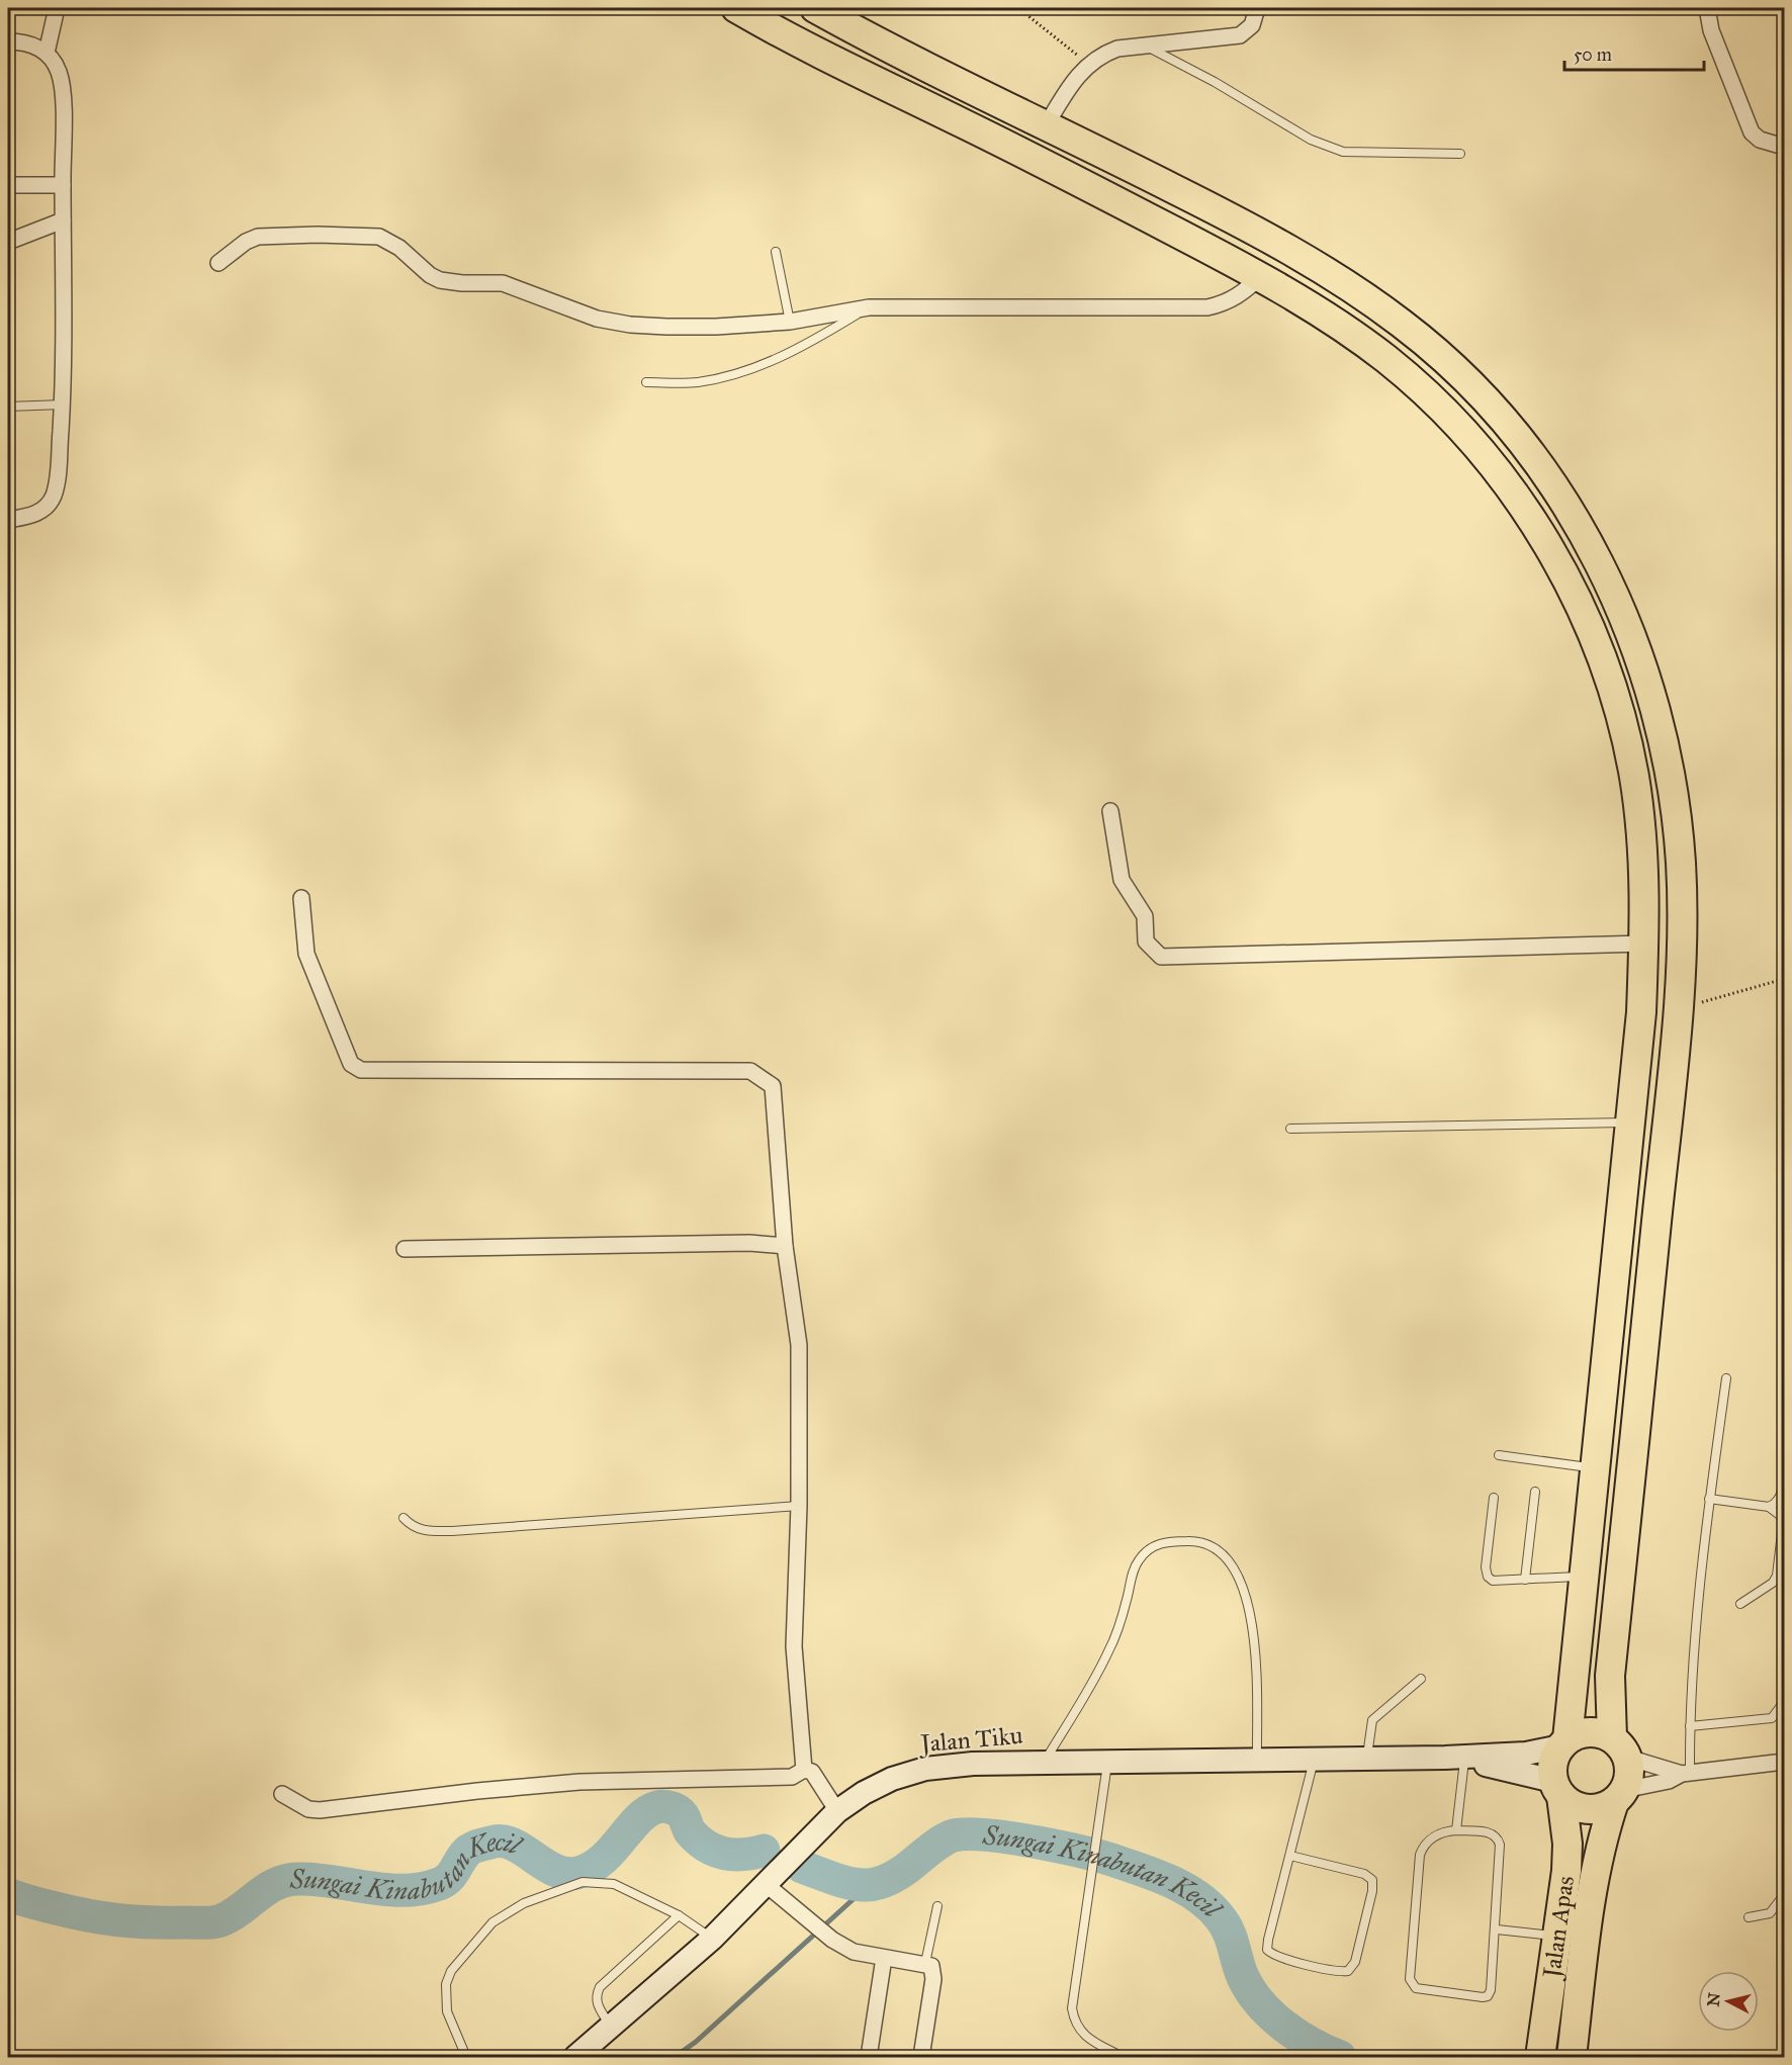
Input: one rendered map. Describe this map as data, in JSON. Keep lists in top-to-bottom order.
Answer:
{
  "streets": {
    "highway": ["Jalan Apas"],
    "main road": ["Jalan Tiku"]
  },
  "crossings": [
    ["Jalan Tiku", "Jalan Apas"]
  ],
  "water": ["Sungai Kinabutan Kecil"],
  "scale_bar": "50 m",
  "north": "left"
}
